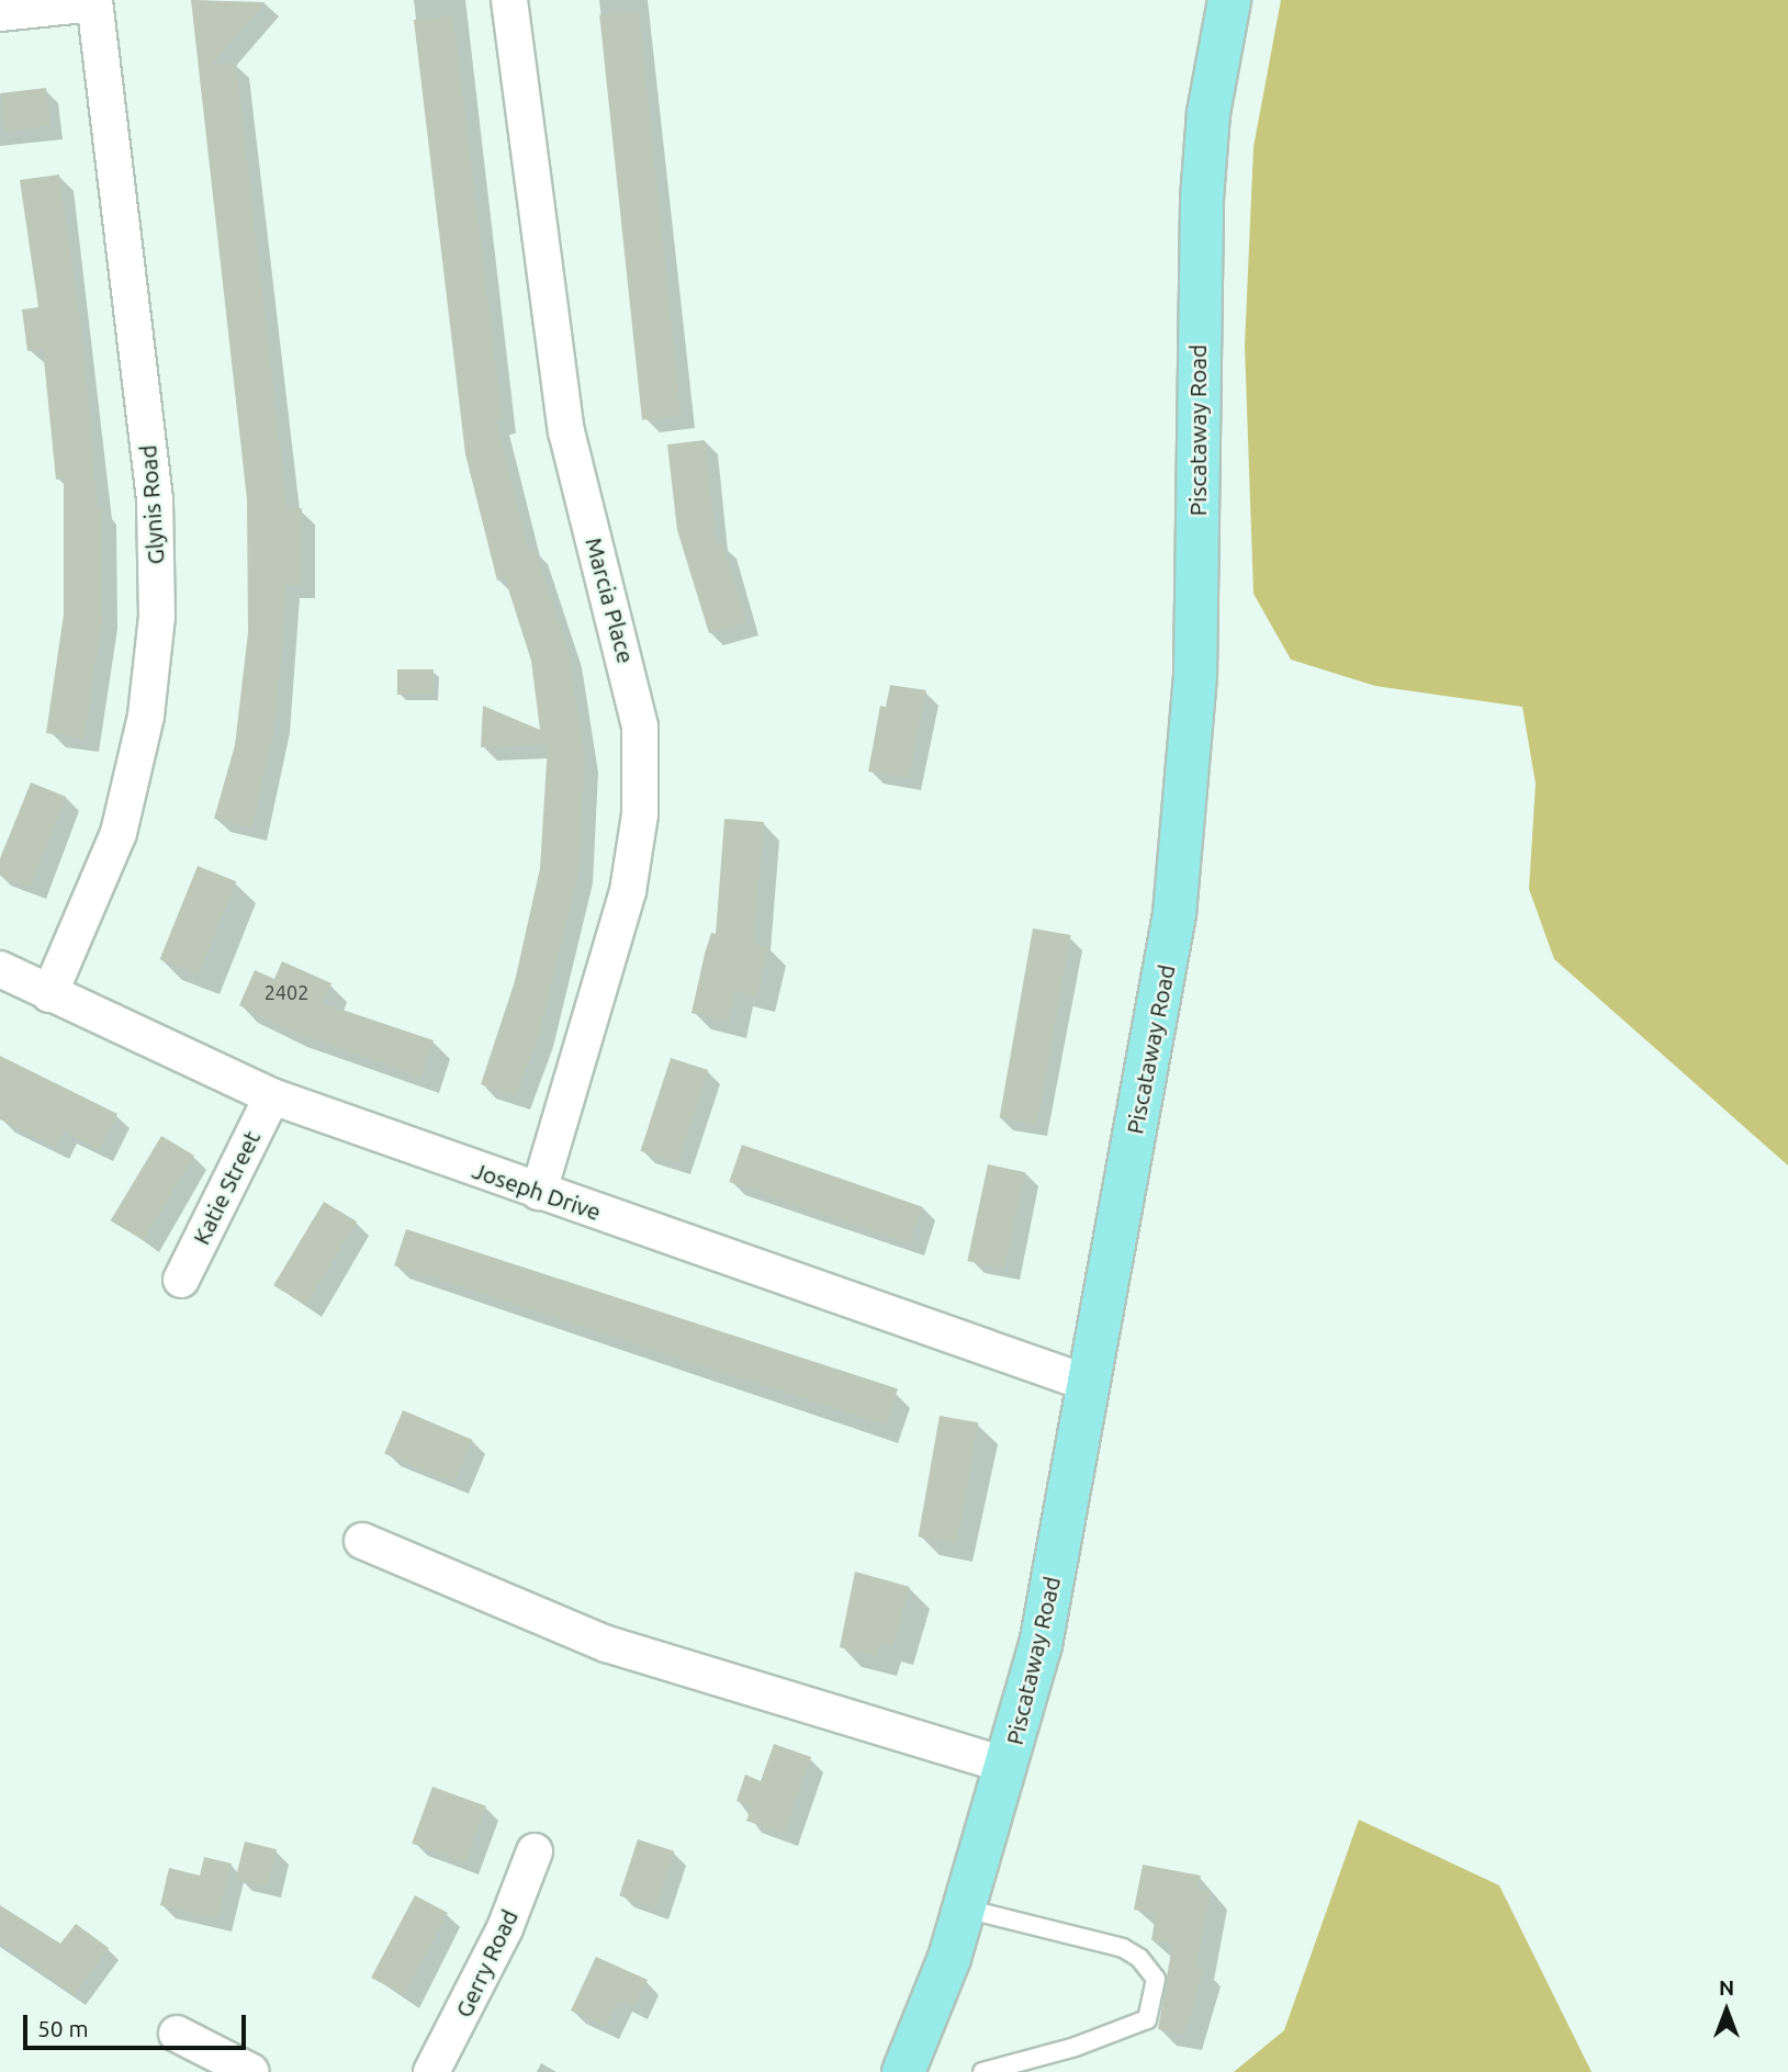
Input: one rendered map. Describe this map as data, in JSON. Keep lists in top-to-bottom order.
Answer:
{
  "streets": {
    "main road": ["Piscataway Road"],
    "street": [
      "Glynis Road",
      "Marcia Place",
      "Katie Street",
      "Joseph Drive",
      "Gerry Road"
    ]
  },
  "crossings": [
    ["Piscataway Road", "Joseph Drive"],
    ["Glynis Road", "Joseph Drive"],
    ["Marcia Place", "Joseph Drive"],
    ["Katie Street", "Joseph Drive"]
  ],
  "house_numbers": ["2402"],
  "scale_bar": "50 m",
  "north": "top"
}
